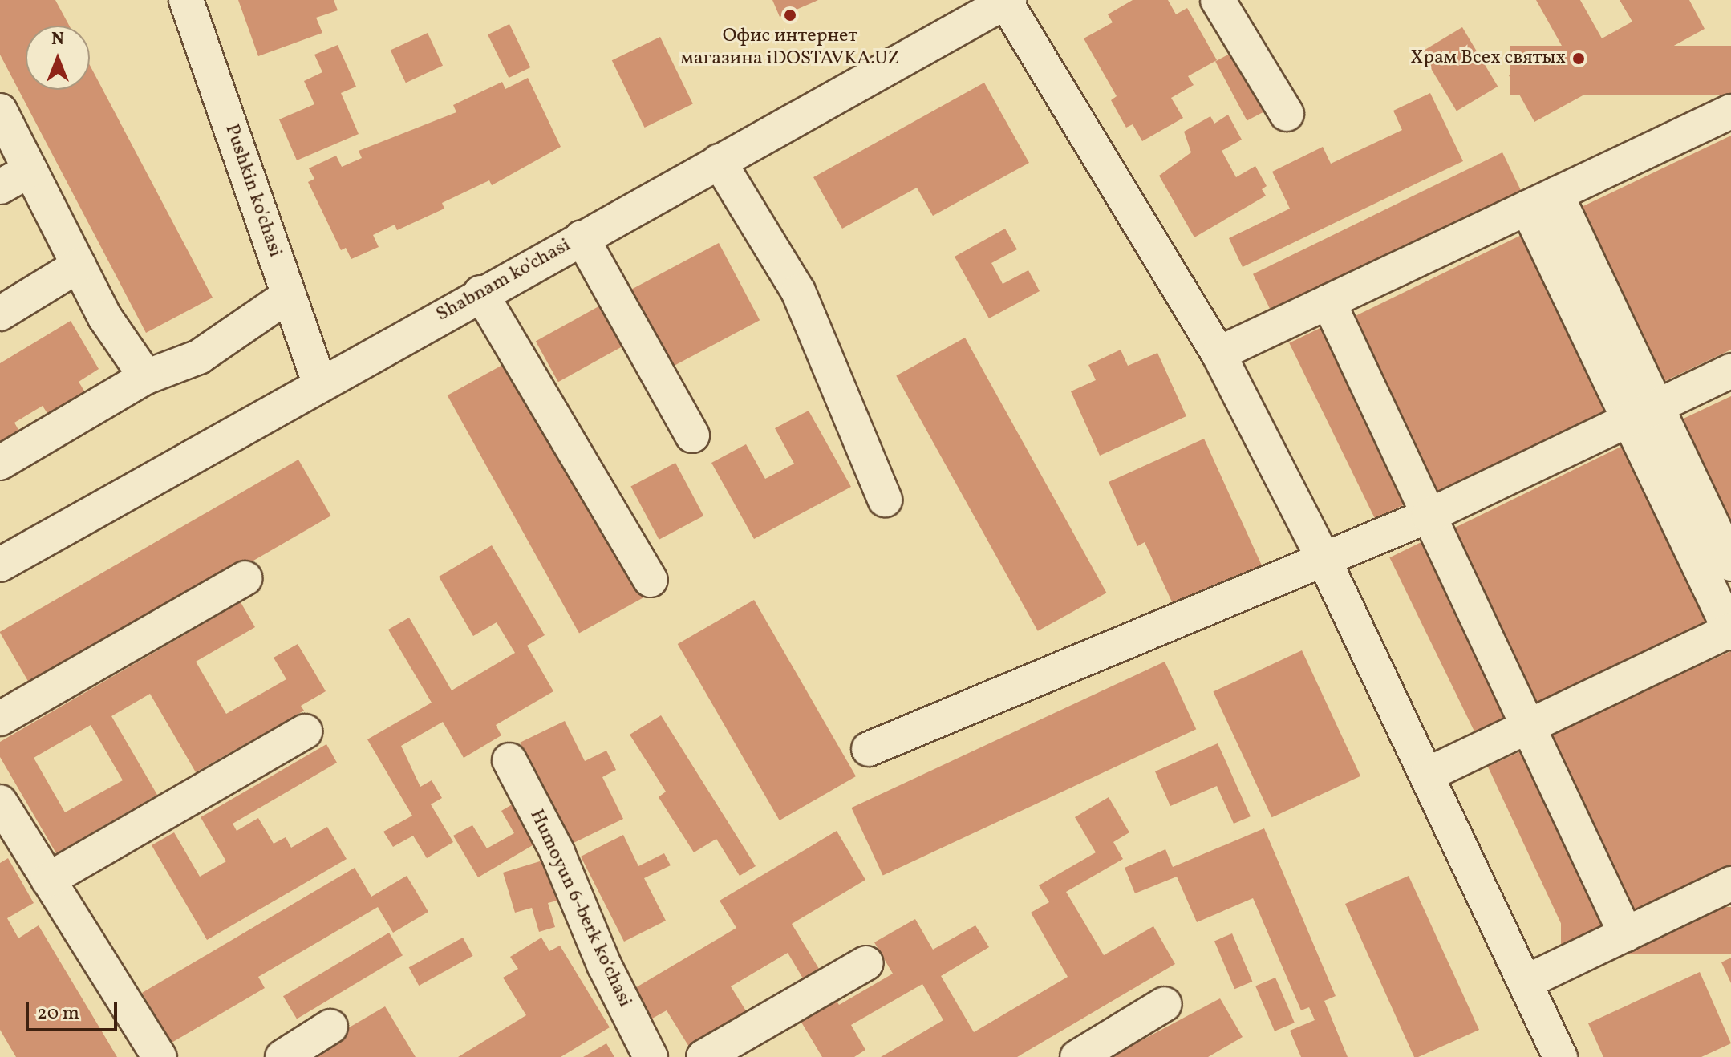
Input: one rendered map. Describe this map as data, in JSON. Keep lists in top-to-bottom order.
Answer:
{
  "streets": {
    "street": ["Pushkin ko'chasi", "Shabnam ko'chasi", "Humoyun 6-berk koʻchasi"]
  },
  "crossings": [
    ["Pushkin ko'chasi", "Shabnam ko'chasi"]
  ],
  "places": ["Офис интернет магазина iDOSTAVKA.UZ", "Храм Всех святых"],
  "scale_bar": "20 m",
  "north": "top"
}
